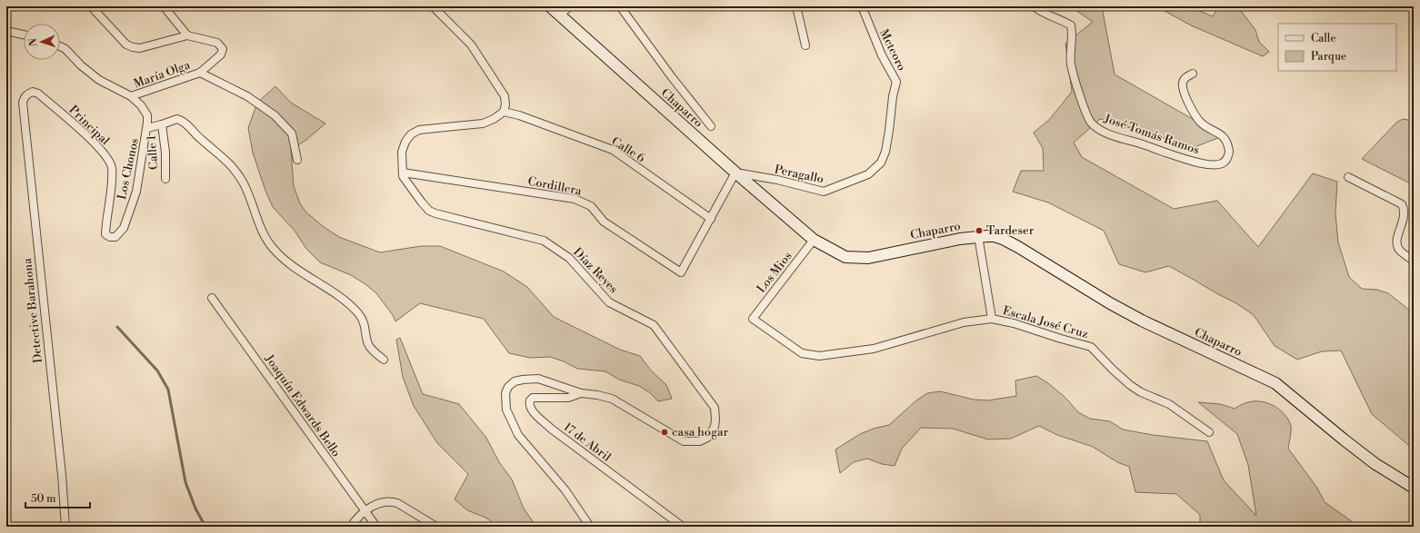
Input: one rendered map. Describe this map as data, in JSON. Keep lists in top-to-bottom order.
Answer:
{
  "streets": {
    "street": [
      "Meteoro",
      "María Olga",
      "Chaparro",
      "Principal",
      "José Tomás Ramos",
      "Calle 6",
      "Calle 1",
      "Los Chonos",
      "Peragallo",
      "Cordillera",
      "Díaz Reyes",
      "Los Mios",
      "Detective Barahona",
      "Escala José Cruz",
      "Joaquín Edwards Bello",
      "17 de Abril"
    ]
  },
  "crossings": [
    ["Meteoro", "Peragallo"],
    ["María Olga", "Los Chonos"],
    ["Chaparro", "Peragallo"],
    ["Chaparro", "Los Mios"],
    ["Principal", "Los Chonos"],
    ["Principal", "Detective Barahona"],
    ["Calle 6", "Cordillera"],
    ["Calle 6", "Díaz Reyes"],
    ["Cordillera", "Díaz Reyes"],
    ["Díaz Reyes", "17 de Abril"],
    ["Los Mios", "Escala José Cruz"]
  ],
  "places": ["Tardeser", "casa hogar"],
  "legend": ["Calle", "Parque"],
  "scale_bar": "50 m",
  "north": "left"
}
